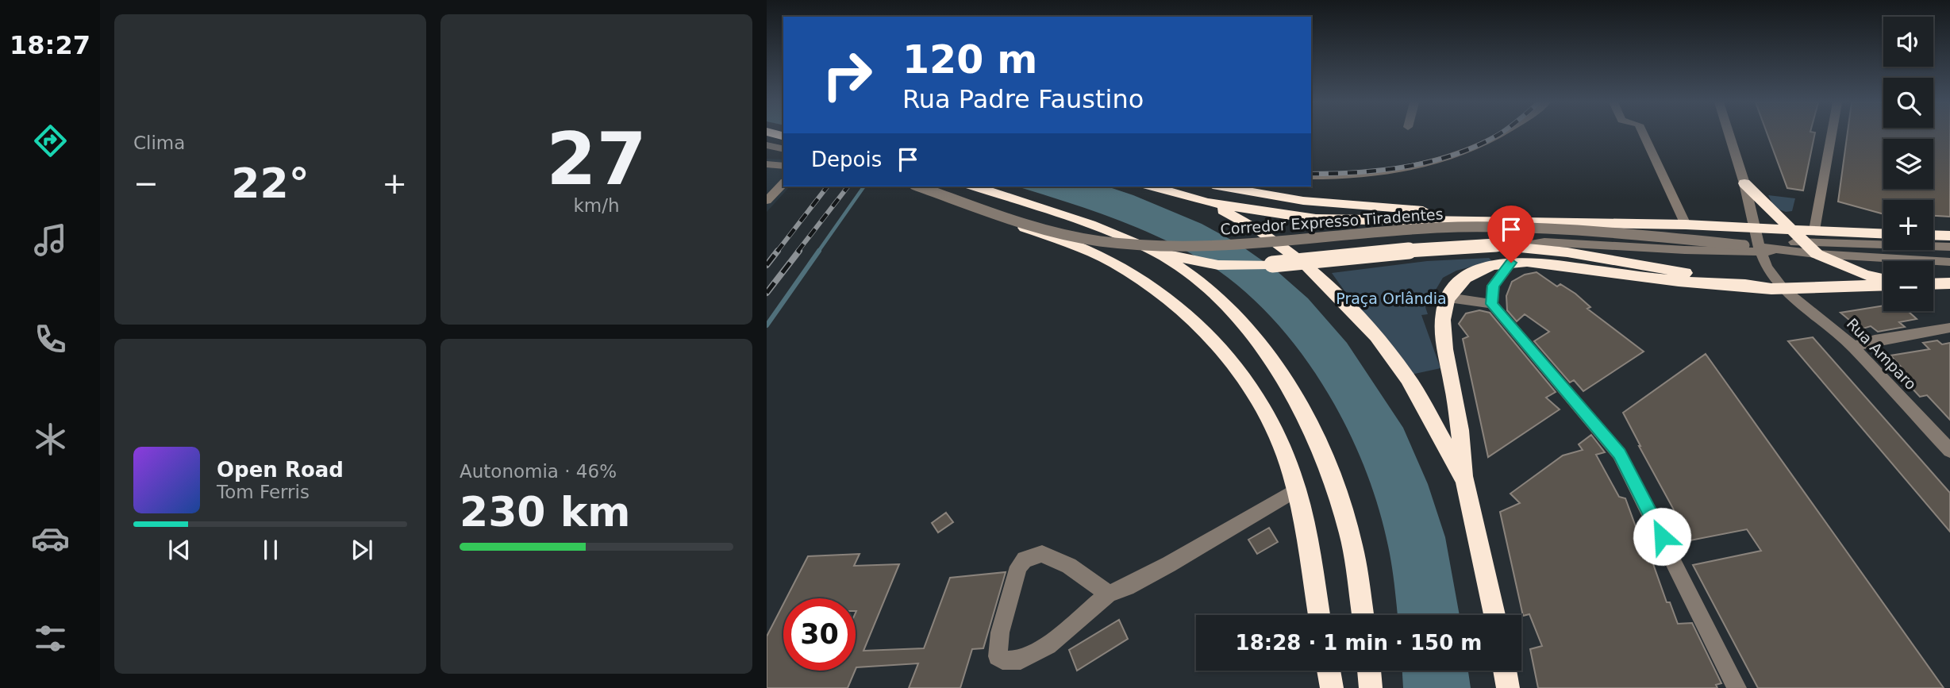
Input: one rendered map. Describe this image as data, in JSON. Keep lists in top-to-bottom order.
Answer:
{
  "streets": {
    "street": ["Corredor Expresso Tiradentes", "Rua Amparo"]
  },
  "crossings": [
    ["Corredor Expresso Tiradentes", "Rua Amparo"]
  ],
  "parks": ["Praça Orlândia"],
  "page": {
    "tabs": "18:27",
    "tile": [
      "Clima",
      ["27", "km/h"],
      ["Autonomia · 46%", "230 km"]
    ],
    "map_buttons": ["+", "−"],
    "turn": ["120 m", "Rua Padre Faustino"],
    "then": "Depois",
    "heat": ["−", "22°", "+"],
    "song": ["Open Road", "Tom Ferris"],
    "limit": "30",
    "trip": "18:28 · 1 min · 150 m"
  }
}
